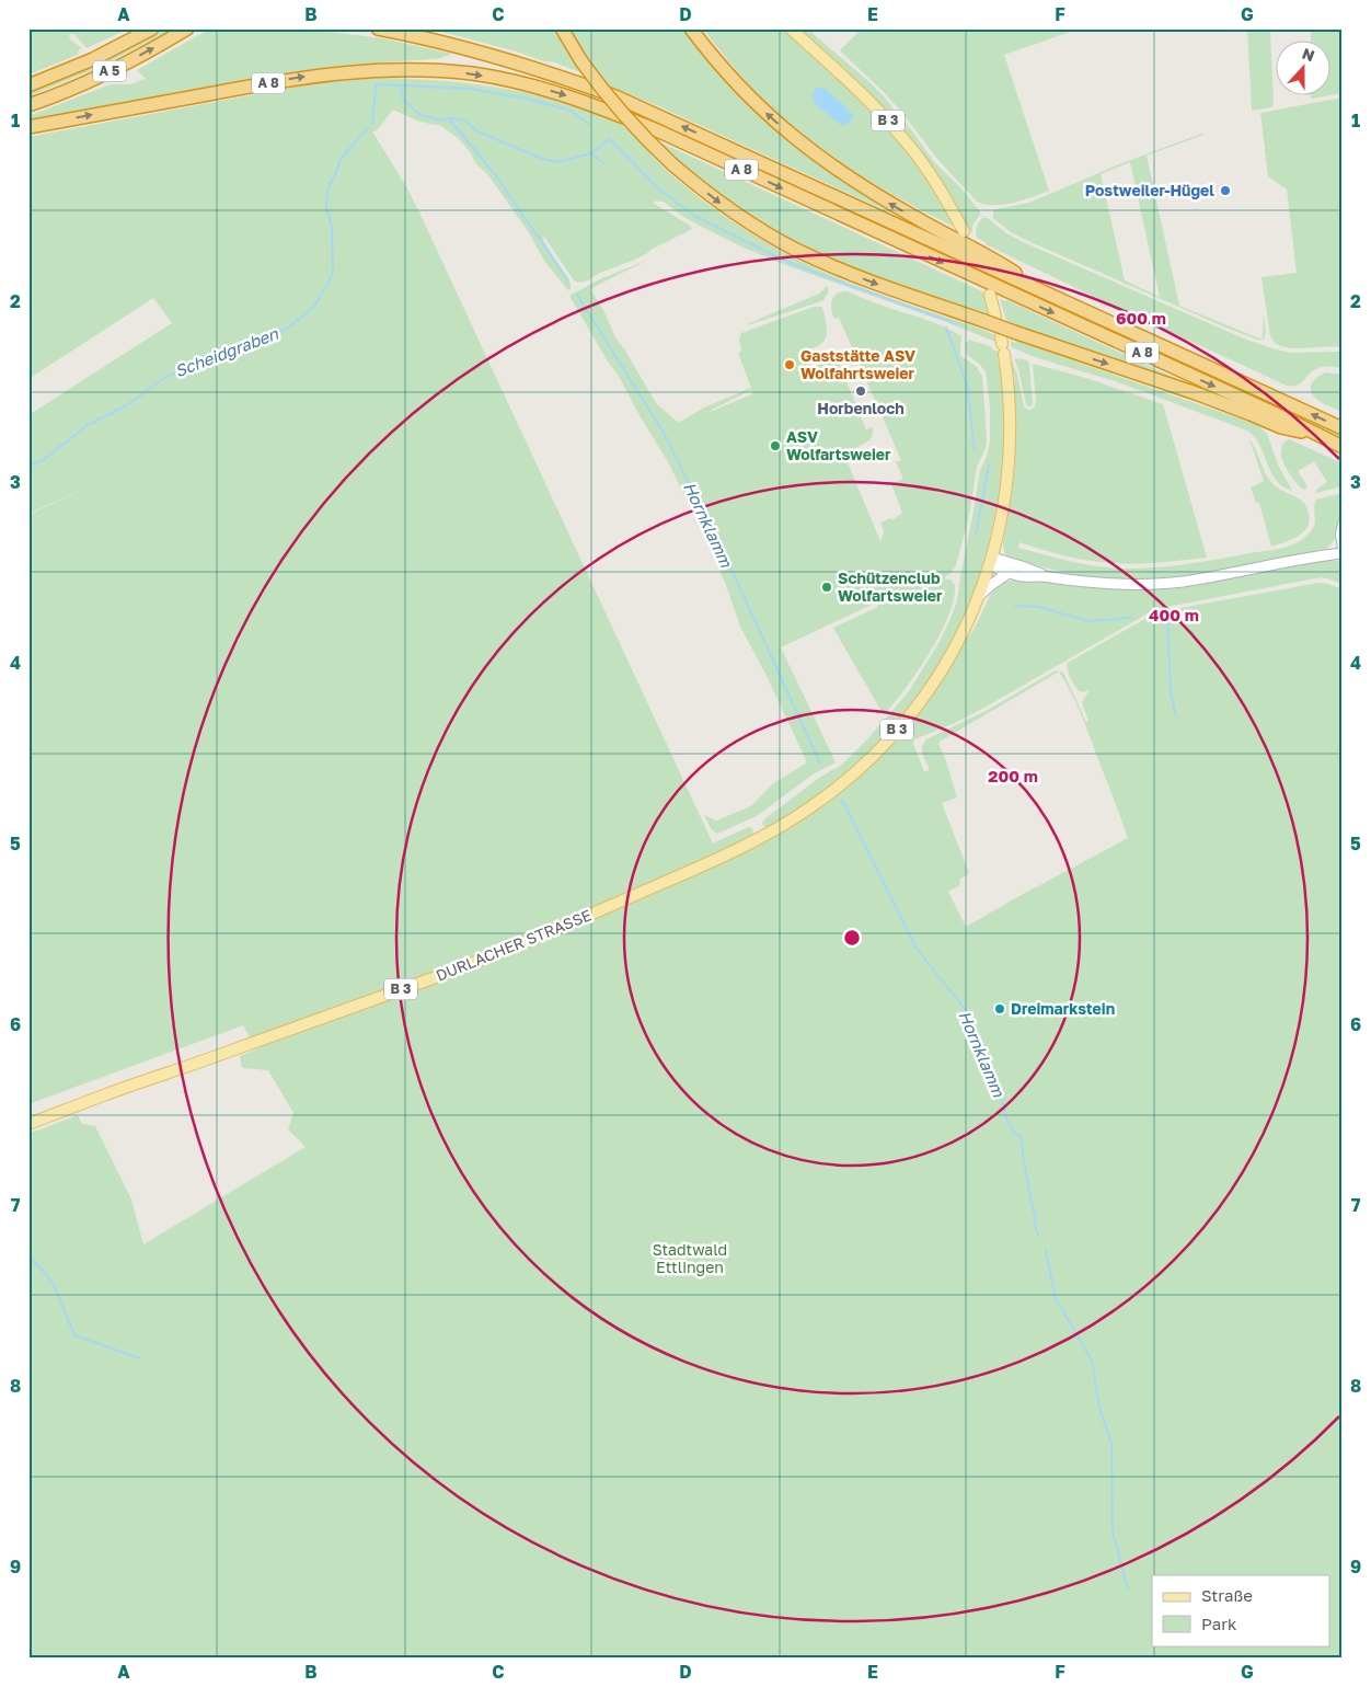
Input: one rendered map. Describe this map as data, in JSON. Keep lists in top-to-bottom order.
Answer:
{
  "streets": {
    "highway": ["A 5", "A 8"],
    "main road": ["B 3", "DURLACHER STRASSE"]
  },
  "crossings": [
    ["B 3", "DURLACHER STRASSE"]
  ],
  "water": ["Scheidgraben", "Hornklamm"],
  "parks": ["Stadtwald Ettlingen"],
  "places": [
    "Postweiler-Hügel",
    "Gaststätte ASV Wolfahrtsweier",
    "Horbenloch",
    "ASV Wolfartsweier",
    "Schützenclub Wolfartsweier",
    "Dreimarkstein"
  ],
  "legend": ["Straße", "Park"],
  "north": "top",
  "grid": {
    "columns": [
      "A",
      "B",
      "C",
      "D",
      "E",
      "F",
      "G"
    ],
    "rows": [
      "1",
      "2",
      "3",
      "4",
      "5",
      "6",
      "7",
      "8",
      "9"
    ]
  },
  "rings": ["600 m", "400 m", "200 m"]
}
